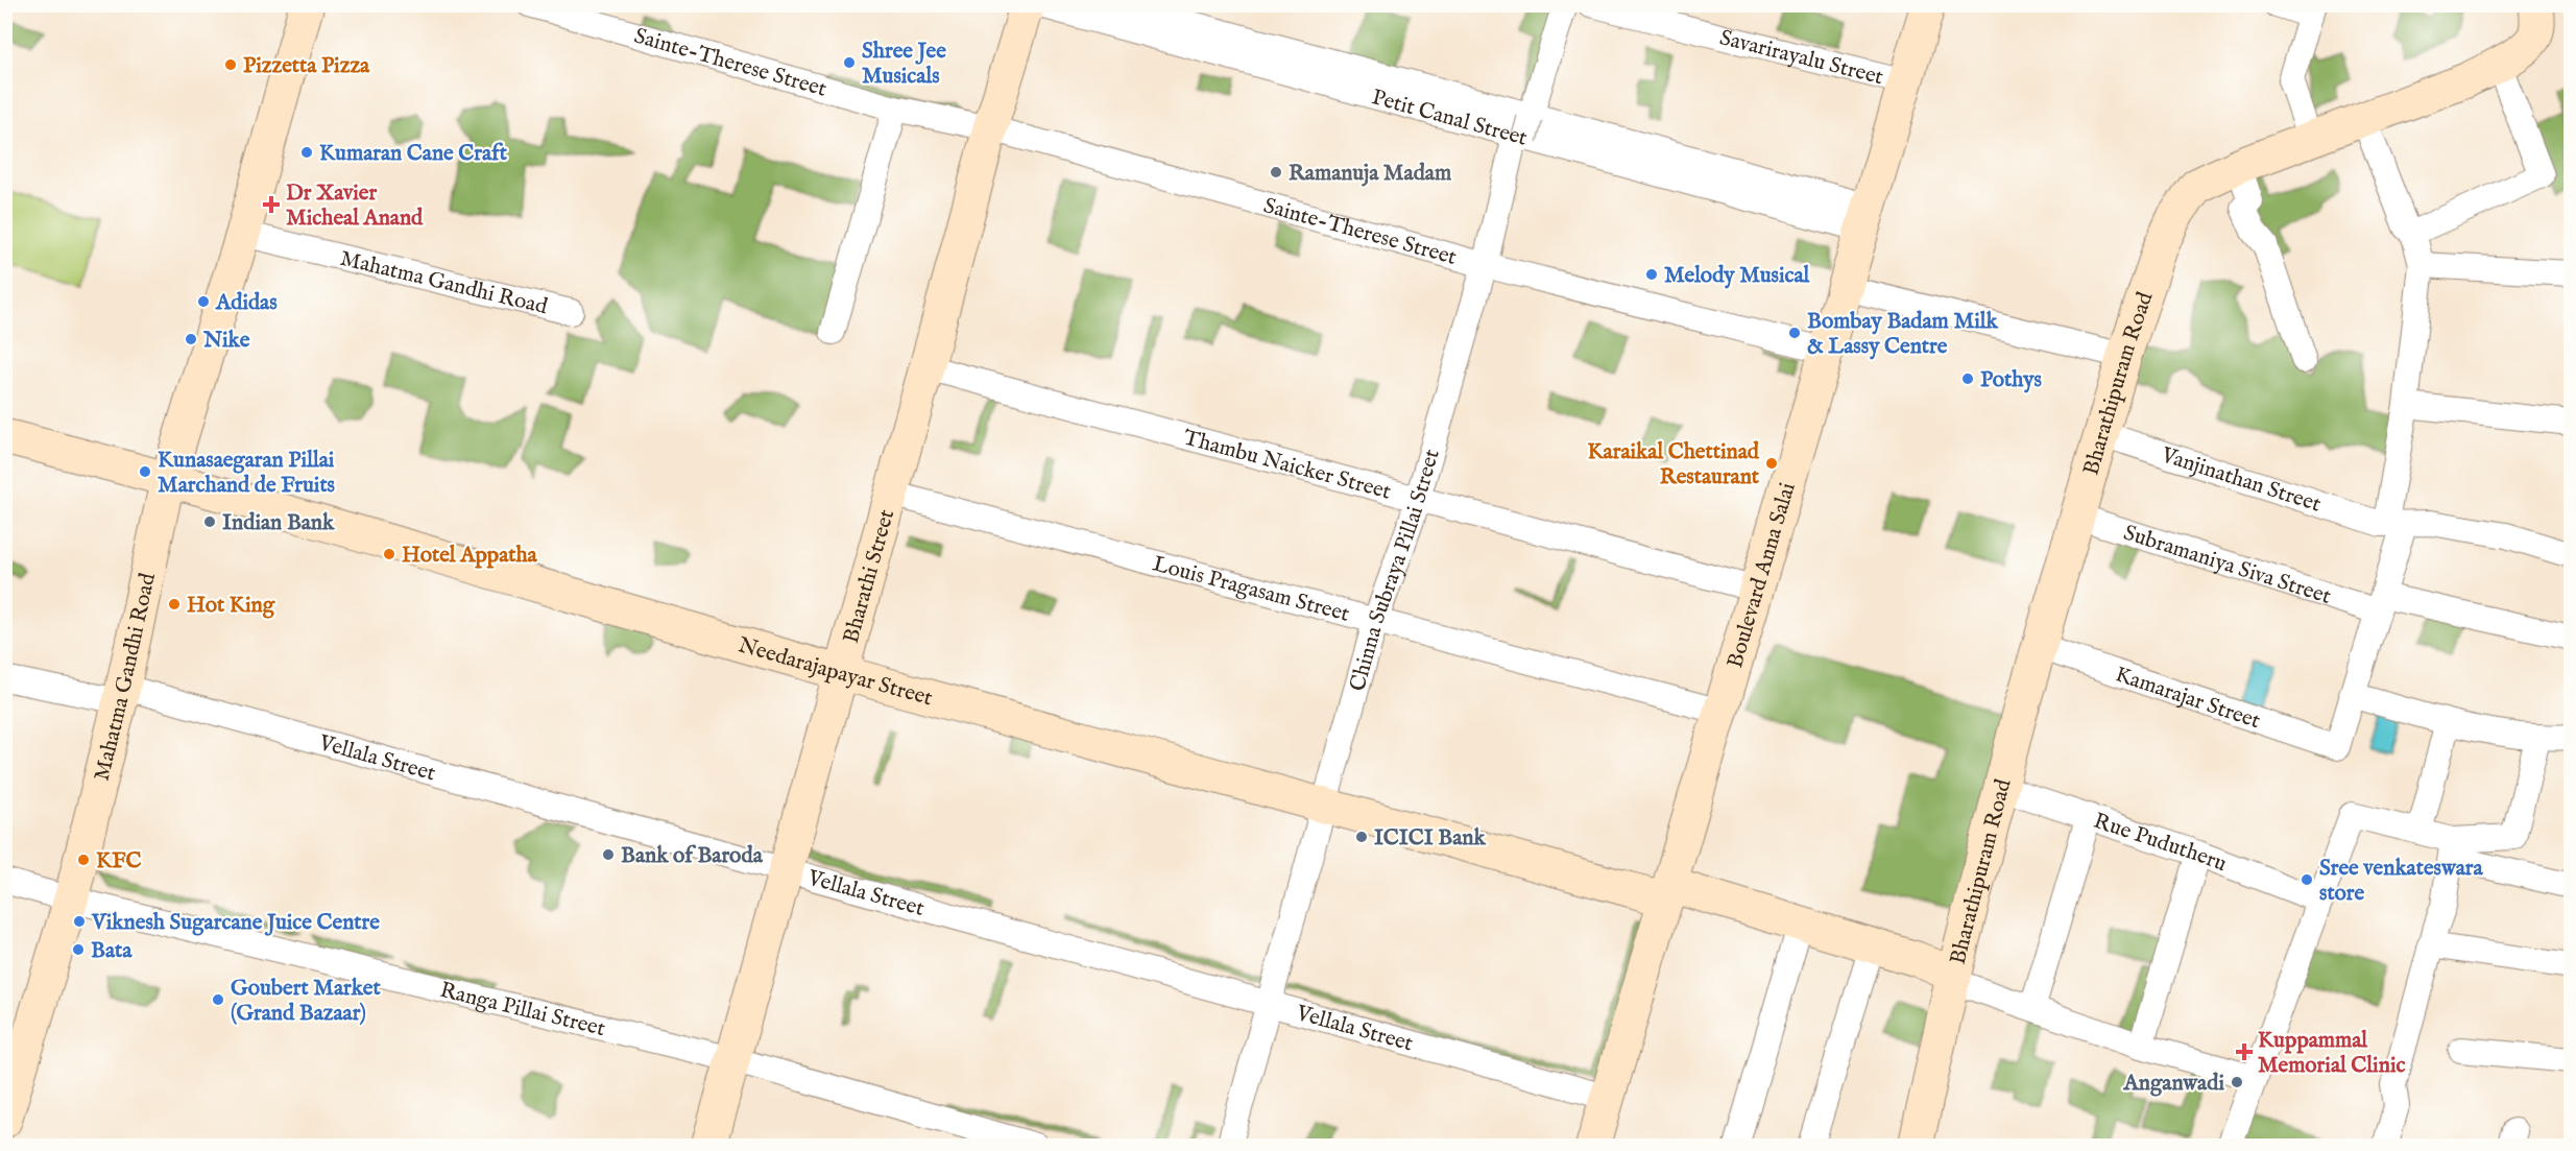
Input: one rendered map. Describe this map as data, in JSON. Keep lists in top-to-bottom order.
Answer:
{
  "streets": {
    "street": [
      "Savarirayalu Street",
      "Sainte-Therese Street",
      "Petit Canal Street",
      "Mahatma Gandhi Road",
      "Bharathipuram Road",
      "Thambu Naicker Street",
      "Vanjinathan Street",
      "Subramaniya Siva Street",
      "Chinna Subraya Pillai Street",
      "Bharathi Street",
      "Boulevard Anna Salai",
      "Louis Pragasam Street",
      "Needarajapayar Street",
      "Kamarajar Street",
      "Vellala Street",
      "Rue Pudutheru",
      "Ranga Pillai Street"
    ]
  },
  "crossings": [
    ["Savarirayalu Street", "Boulevard Anna Salai"],
    ["Sainte-Therese Street", "Chinna Subraya Pillai Street"],
    ["Sainte-Therese Street", "Bharathi Street"],
    ["Sainte-Therese Street", "Boulevard Anna Salai"],
    ["Petit Canal Street", "Chinna Subraya Pillai Street"],
    ["Petit Canal Street", "Boulevard Anna Salai"],
    ["Mahatma Gandhi Road", "Needarajapayar Street"],
    ["Mahatma Gandhi Road", "Vellala Street"],
    ["Mahatma Gandhi Road", "Ranga Pillai Street"],
    ["Bharathipuram Road", "Vanjinathan Street"],
    ["Bharathipuram Road", "Subramaniya Siva Street"],
    ["Bharathipuram Road", "Boulevard Anna Salai"],
    ["Bharathipuram Road", "Needarajapayar Street"],
    ["Bharathipuram Road", "Kamarajar Street"],
    ["Bharathipuram Road", "Rue Pudutheru"],
    ["Thambu Naicker Street", "Chinna Subraya Pillai Street"],
    ["Thambu Naicker Street", "Bharathi Street"],
    ["Thambu Naicker Street", "Boulevard Anna Salai"],
    ["Chinna Subraya Pillai Street", "Louis Pragasam Street"],
    ["Chinna Subraya Pillai Street", "Needarajapayar Street"],
    ["Chinna Subraya Pillai Street", "Vellala Street"],
    ["Bharathi Street", "Louis Pragasam Street"],
    ["Bharathi Street", "Needarajapayar Street"],
    ["Bharathi Street", "Vellala Street"],
    ["Bharathi Street", "Ranga Pillai Street"],
    ["Boulevard Anna Salai", "Louis Pragasam Street"],
    ["Boulevard Anna Salai", "Needarajapayar Street"],
    ["Boulevard Anna Salai", "Vellala Street"]
  ],
  "places": {
    "other": [
      "Shree Jee Musicals",
      "Pizzetta Pizza",
      "Kumaran Cane Craft",
      "Ramanuja Madam",
      "Melody Musical",
      "Adidas",
      "Bombay Badam Milk & Lassy Centre",
      "Nike",
      "Pothys",
      "Karaikal Chettinad Restaurant",
      "Kunasaegaran Pillai Marchand de Fruits",
      "Indian Bank",
      "Hotel Appatha",
      "Hot King",
      "ICICI Bank",
      "Bank of Baroda",
      "KFC",
      "Sree venkateswara store",
      "Viknesh Sugarcane Juice Centre",
      "Bata",
      "Goubert Market (Grand Bazaar)",
      "Anganwadi"
    ],
    "health": ["Dr Xavier Micheal Anand", "Kuppammal Memorial Clinic"]
  }
}
